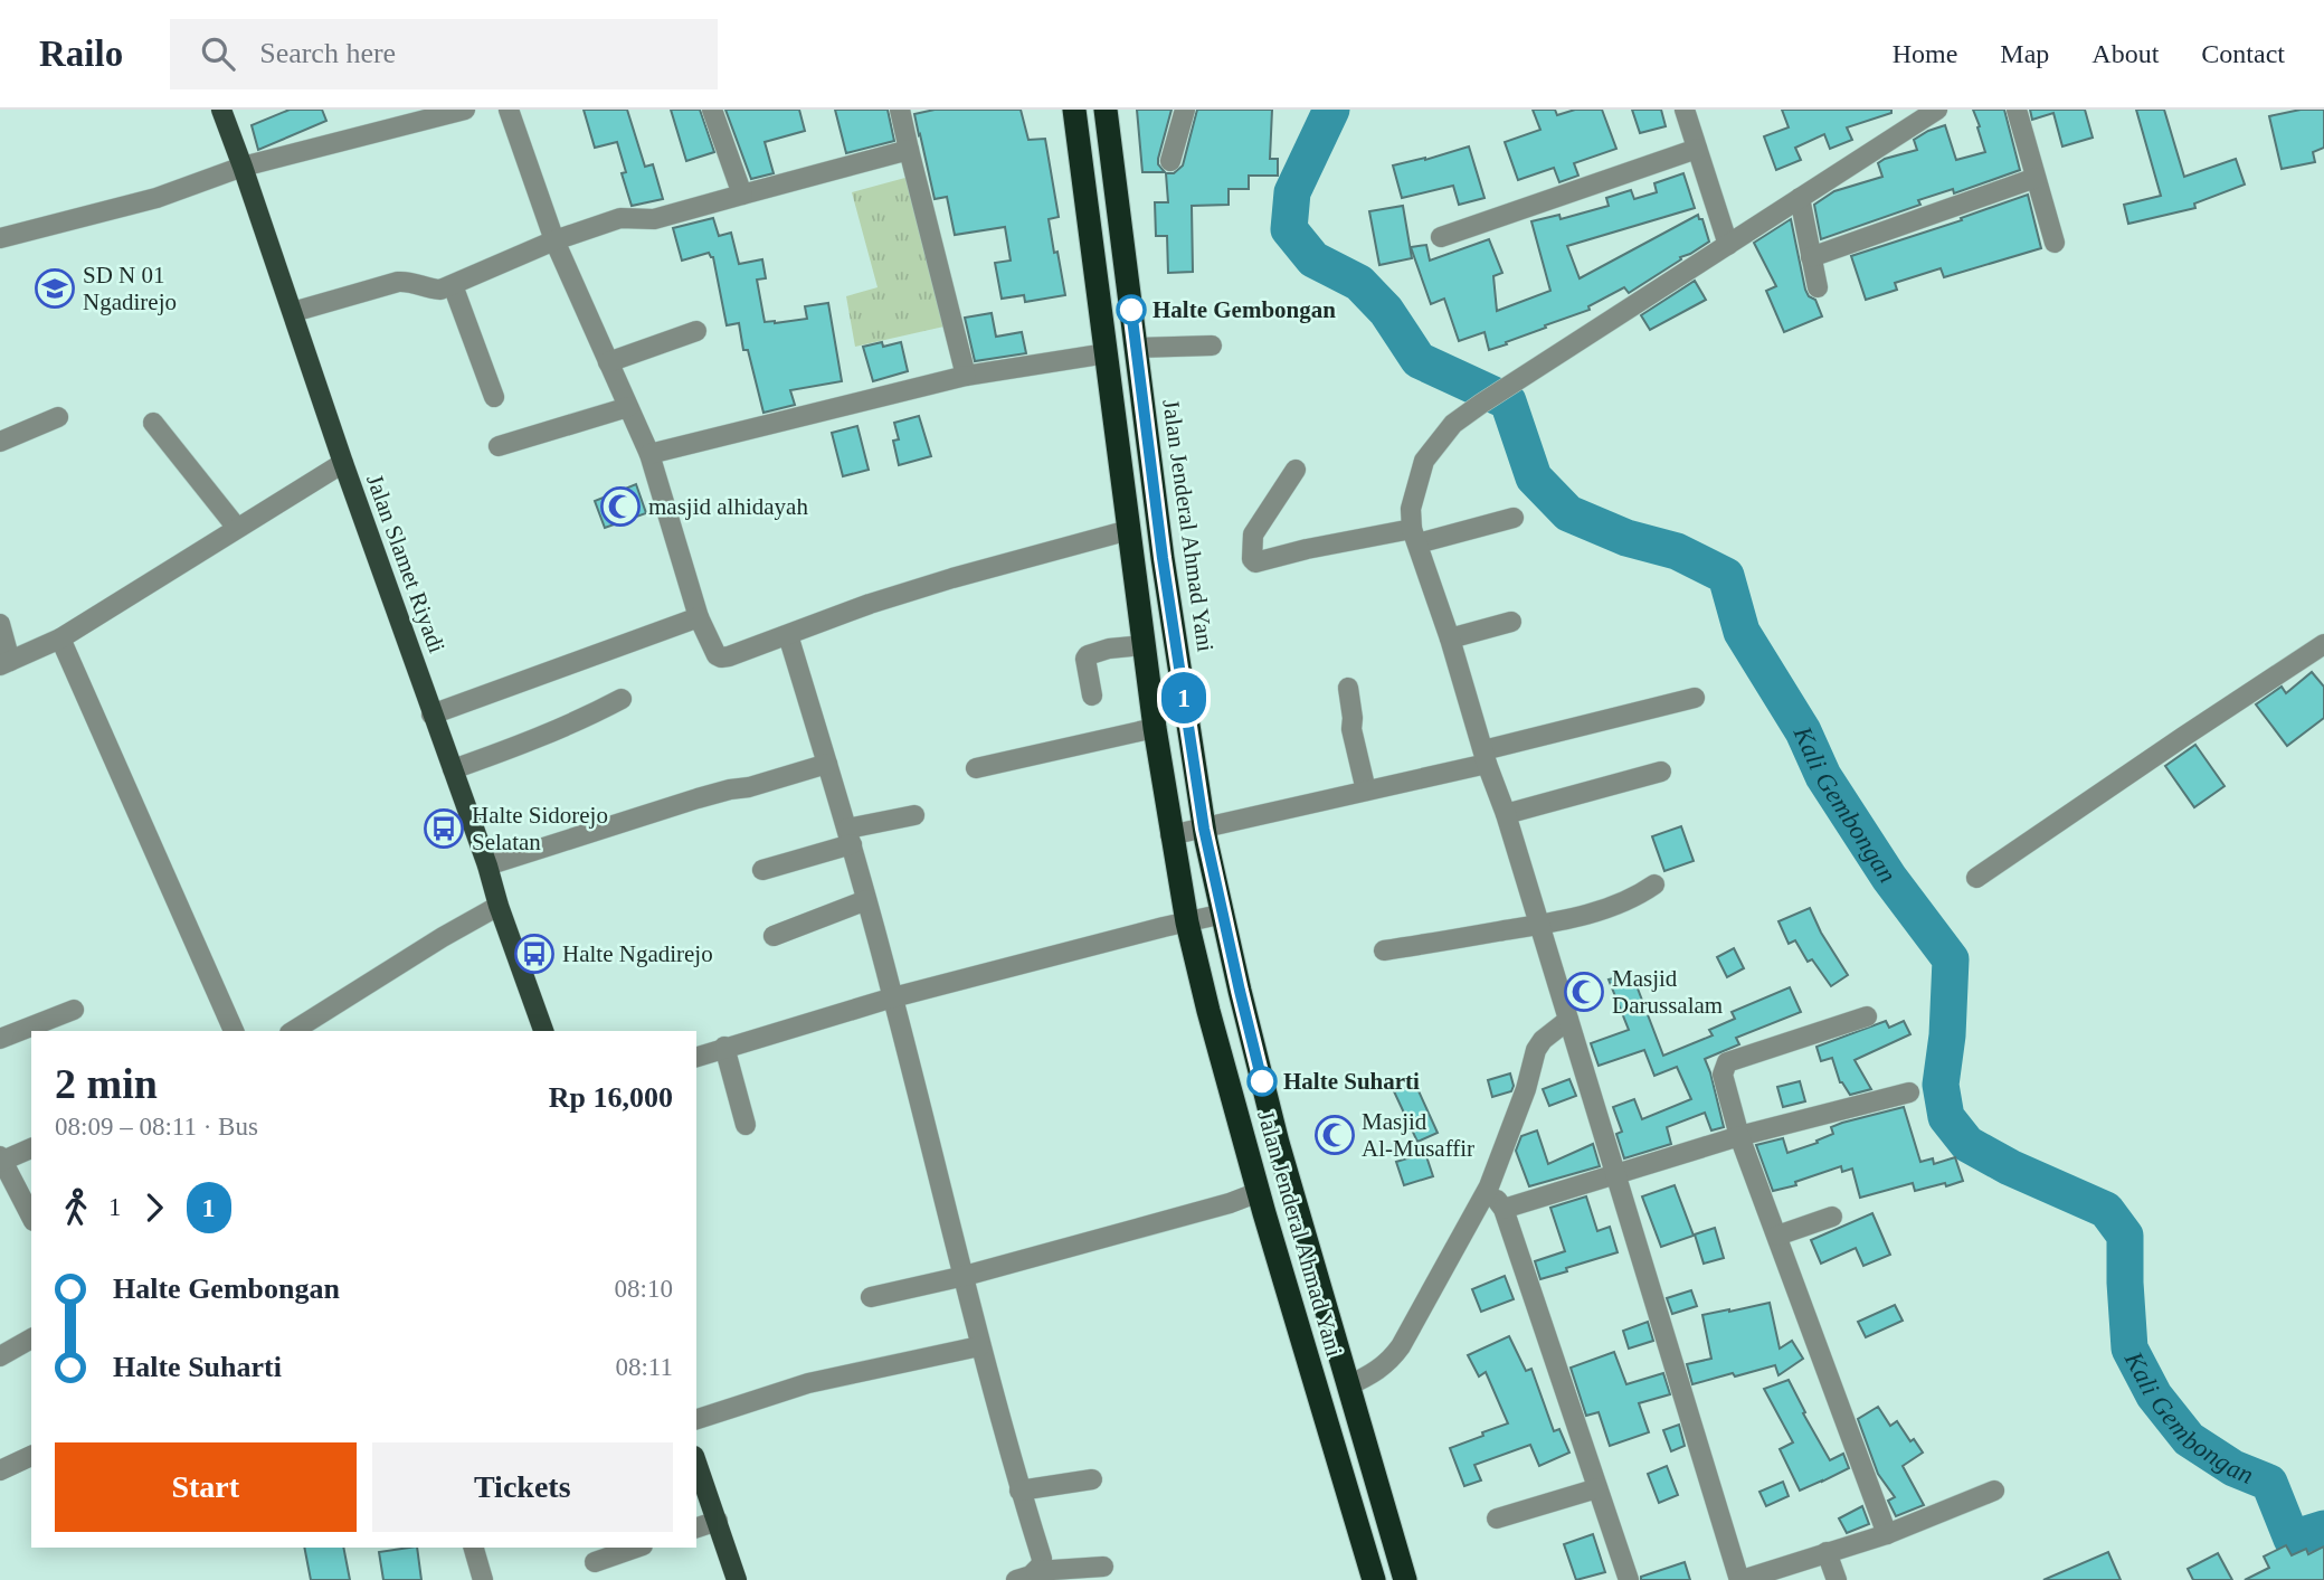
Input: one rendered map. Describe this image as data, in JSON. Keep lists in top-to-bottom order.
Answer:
{
  "streets": {
    "highway": ["Jalan Jenderal Ahmad Yani"],
    "main road": ["Jalan Slamet Riyadi"]
  },
  "water": ["Kali Gembongan"],
  "places": {
    "school or university": ["SD N 01 Ngadirejo"],
    "other": ["Halte Gembongan", "Halte Suharti"],
    "mosque": ["masjid alhidayah", "Masjid Darussalam", "Masjid Al-Musaffir"],
    "bus stop": ["Halte Sidorejo Selatan", "Halte Ngadirejo"]
  },
  "lines": ["bus line 1"],
  "page": {
    "header": "Railo",
    "search": "Search here",
    "nav": [
      "Home",
      "Map",
      "About",
      "Contact"
    ],
    "on_map": "1",
    "heading": ["2 min", "08:09 – 08:11 · Bus", "Rp 16,000"],
    "legs": ["1", "1"],
    "list": [
      {
        "name": "Halte Gembongan",
        "value": "08:10"
      },
      {
        "name": "Halte Suharti",
        "value": "08:11"
      }
    ],
    "buttons": ["Start", "Tickets"]
  }
}
